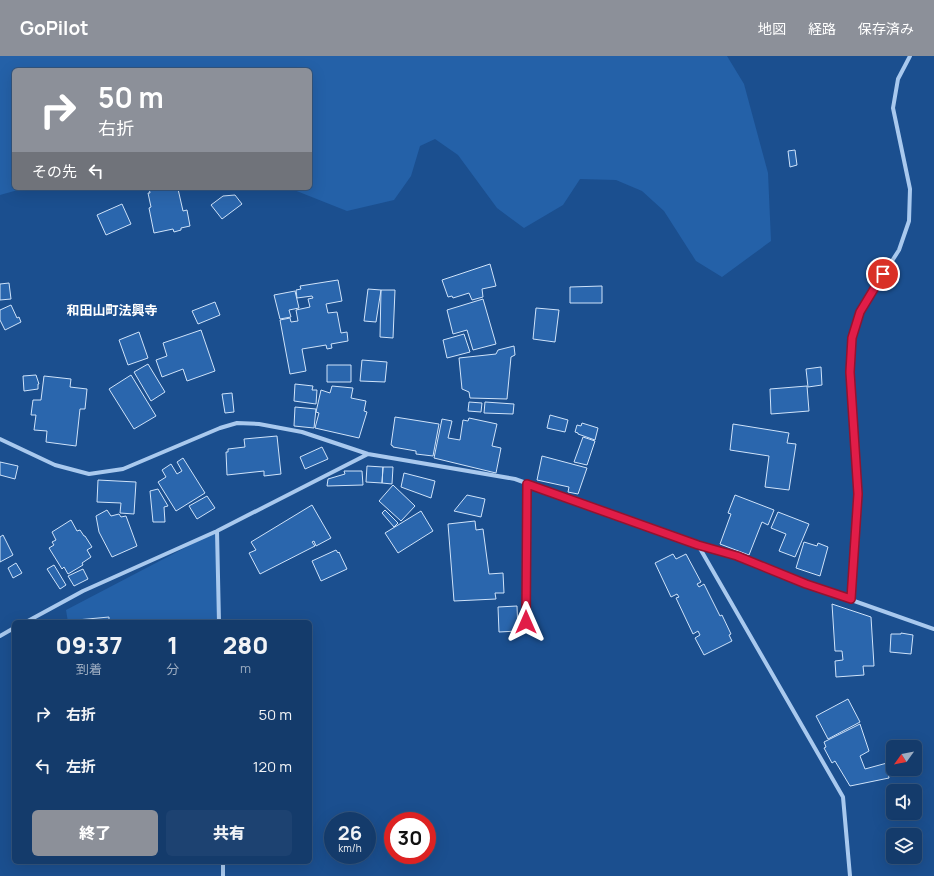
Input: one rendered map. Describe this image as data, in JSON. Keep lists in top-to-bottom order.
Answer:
{
  "districts": ["和田山町法興寺"],
  "north": "bottom left",
  "page": {
    "header": "GoPilot",
    "nav": ["地図", "経路", "保存済み"],
    "turn": ["50 m", "右折"],
    "then": "その先",
    "eta": [
      "09:37",
      "到着",
      "1",
      "分",
      "280",
      "m"
    ],
    "list": [
      {
        "name": "右折",
        "value": "50 m"
      },
      {
        "name": "左折",
        "value": "120 m"
      }
    ],
    "buttons": ["終了", "共有"],
    "speed": "26 km/h",
    "limit": "30"
  }
}
